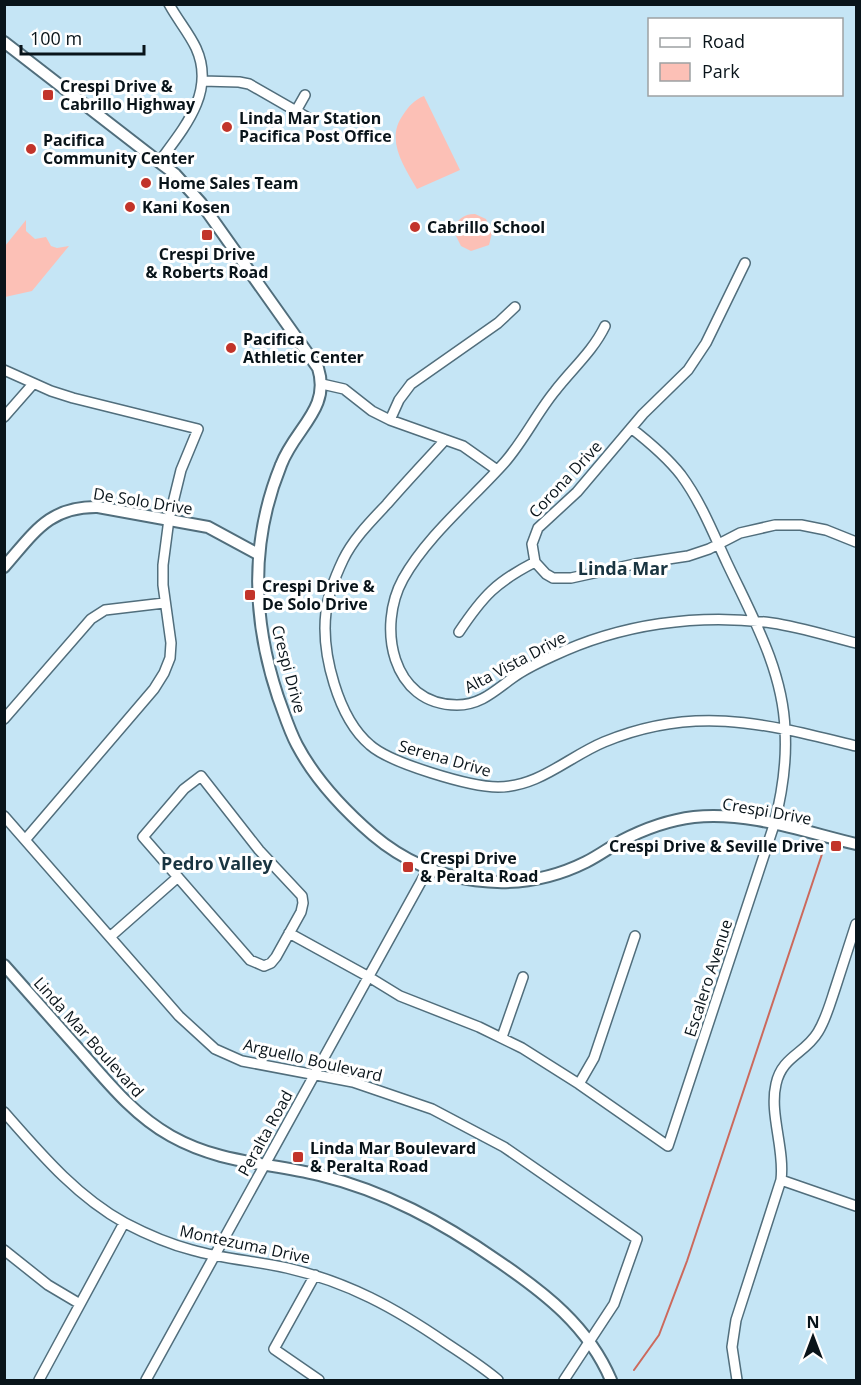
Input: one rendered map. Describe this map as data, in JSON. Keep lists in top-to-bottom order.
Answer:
{
  "streets": {
    "street": [
      "Corona Drive",
      "De Solo Drive",
      "Alta Vista Drive",
      "Crespi Drive",
      "Serena Drive",
      "Escalero Avenue",
      "Linda Mar Boulevard",
      "Arguello Boulevard",
      "Peralta Road",
      "Montezuma Drive"
    ]
  },
  "crossings": [
    ["Corona Drive", "Escalero Avenue"],
    ["De Solo Drive", "Crespi Drive"],
    ["Alta Vista Drive", "Escalero Avenue"],
    ["Crespi Drive", "Escalero Avenue"],
    ["Crespi Drive", "Peralta Road"],
    ["Serena Drive", "Escalero Avenue"],
    ["Escalero Avenue", "Peralta Road"],
    ["Linda Mar Boulevard", "Arguello Boulevard"],
    ["Linda Mar Boulevard", "Peralta Road"],
    ["Arguello Boulevard", "Peralta Road"],
    ["Peralta Road", "Montezuma Drive"]
  ],
  "districts": ["Linda Mar", "Pedro Valley"],
  "places": {
    "transit": [
      "Crespi Drive & Cabrillo Highway",
      "Crespi Drive & Roberts Road",
      "Crespi Drive & De Solo Drive",
      "Crespi Drive & Seville Drive",
      "Crespi Drive & Peralta Road",
      "Linda Mar Boulevard & Peralta Road"
    ],
    "other": [
      "Linda Mar Station Pacifica Post Office",
      "Pacifica Community Center",
      "Home Sales Team",
      "Kani Kosen",
      "Cabrillo School",
      "Pacifica Athletic Center"
    ]
  },
  "legend": ["Road", "Park"],
  "scale_bar": "100 m",
  "north": "top"
}
